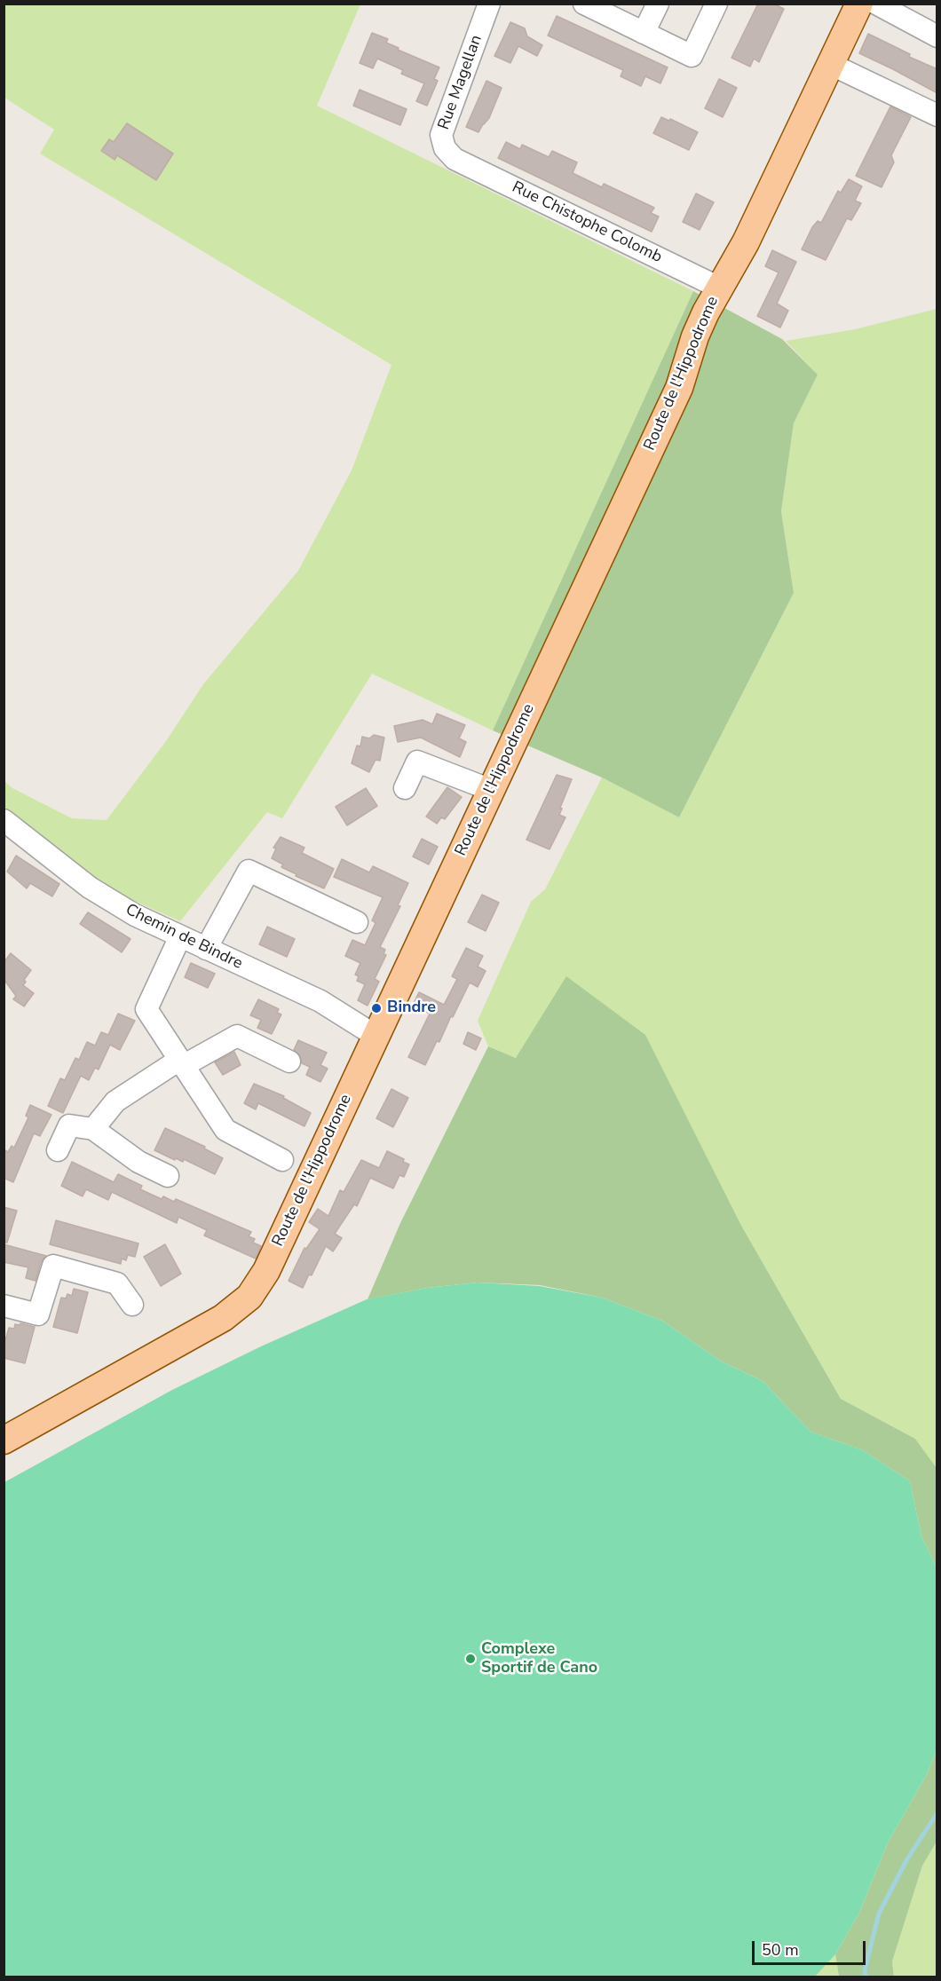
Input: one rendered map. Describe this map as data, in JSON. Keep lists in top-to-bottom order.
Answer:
{
  "streets": {
    "main road": ["Route de l'Hippodrome"],
    "street": ["Rue Magellan", "Rue Chistophe Colomb", "Chemin de Bindre"]
  },
  "crossings": [
    ["Rue Magellan", "Rue Chistophe Colomb"],
    ["Rue Chistophe Colomb", "Route de l'Hippodrome"],
    ["Route de l'Hippodrome", "Chemin de Bindre"]
  ],
  "places": ["Bindre", "Complexe Sportif de Cano"],
  "scale_bar": "50 m"
}
